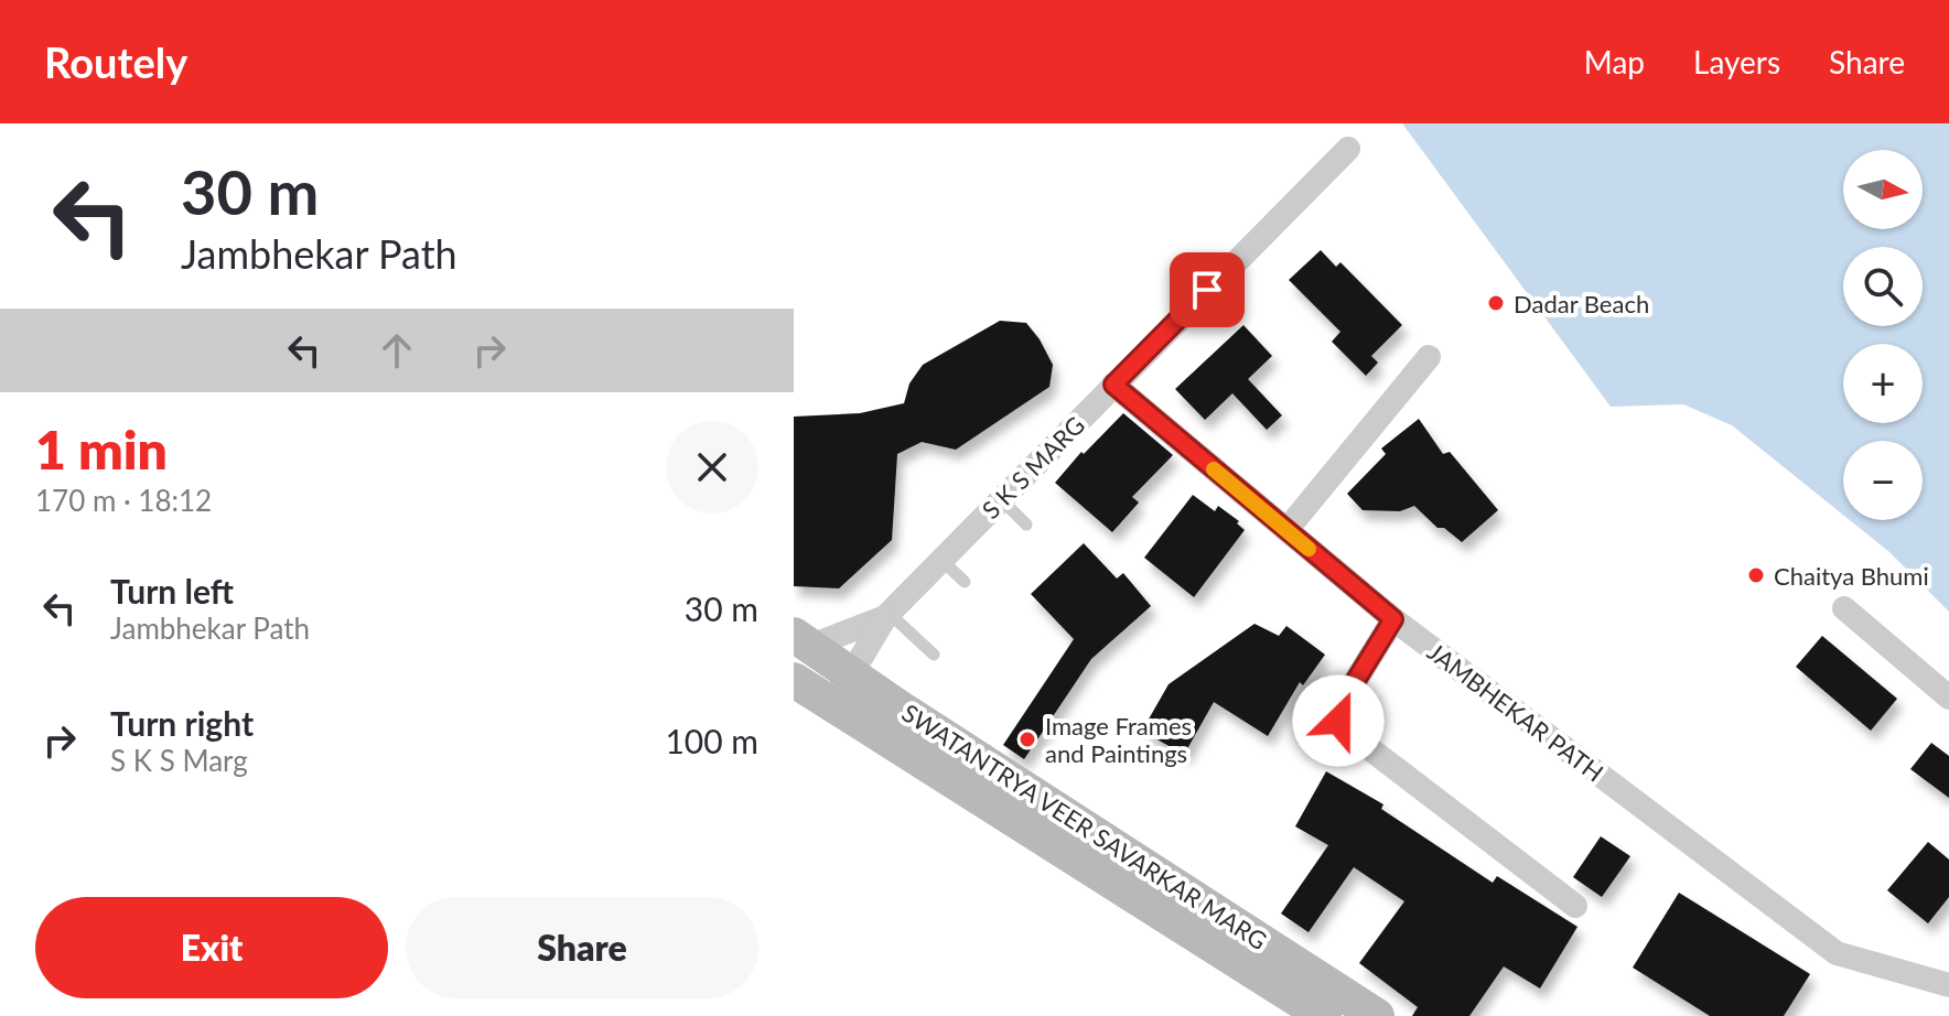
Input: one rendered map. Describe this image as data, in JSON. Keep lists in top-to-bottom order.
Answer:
{
  "streets": {
    "main road": ["SWATANTRYA VEER SAVARKAR MARG"],
    "street": ["S K S MARG", "JAMBHEKAR PATH"]
  },
  "crossings": [
    ["S K S MARG", "JAMBHEKAR PATH"],
    ["S K S MARG", "SWATANTRYA VEER SAVARKAR MARG"]
  ],
  "places": ["Dadar Beach", "Chaitya Bhumi", "Image Frames and Paintings"],
  "north": "right",
  "page": {
    "header": "Routely",
    "nav": ["Map", "Layers", "Share"],
    "turn": ["30 m", "Jambhekar Path"],
    "map_buttons": ["+", "−"],
    "heading": ["1 min", "170 m · 18:12"],
    "list": [
      {
        "name": "Turn left",
        "note": "Jambhekar Path",
        "value": "30 m"
      },
      {
        "name": "Turn right",
        "note": "S K S Marg",
        "value": "100 m"
      }
    ],
    "buttons": ["Exit", "Share"]
  }
}
